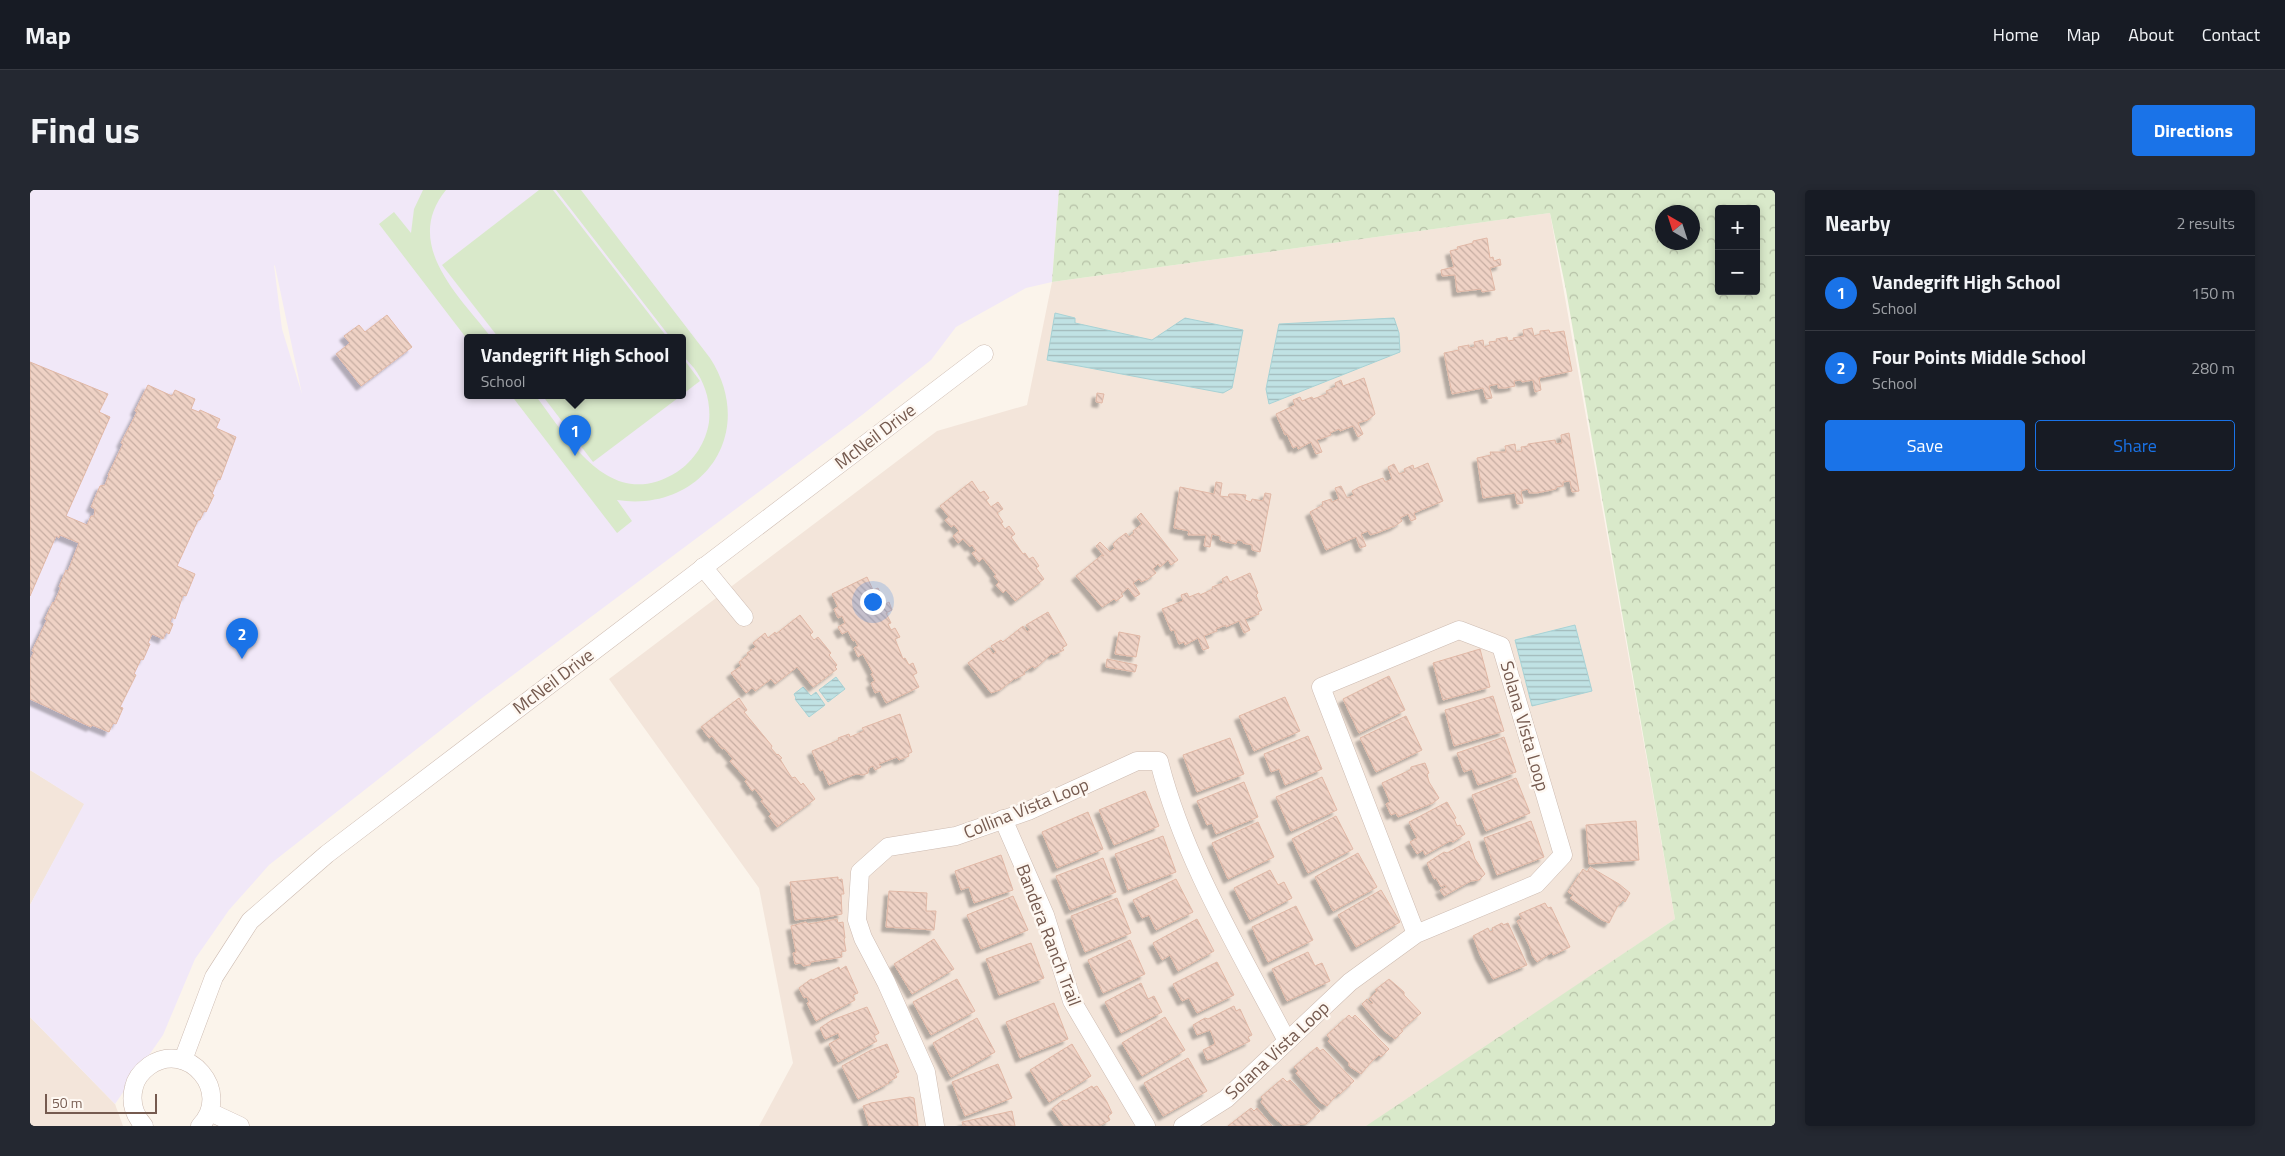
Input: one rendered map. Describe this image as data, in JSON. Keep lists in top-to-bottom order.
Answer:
{
  "streets": {
    "street": [
      "McNeil Drive",
      "Solana Vista Loop",
      "Collina Vista Loop",
      "Bandera Ranch Trail"
    ]
  },
  "crossings": [
    ["Solana Vista Loop", "Collina Vista Loop"],
    ["Collina Vista Loop", "Bandera Ranch Trail"]
  ],
  "scale_bar": "50 m",
  "north": "top left",
  "page": {
    "header": "Map",
    "nav": [
      "Home",
      "Map",
      "About",
      "Contact"
    ],
    "title": "Find us",
    "buttons": [
      "Directions",
      ["Save", "Share"]
    ],
    "heading": ["Nearby", "2 results"],
    "map_buttons": ["+", "−"],
    "list": [
      {
        "mark": "1",
        "name": "Vandegrift High School",
        "note": "School",
        "value": "150 m"
      },
      {
        "mark": "2",
        "name": "Four Points Middle School",
        "note": "School",
        "value": "280 m"
      }
    ],
    "popup": ["Vandegrift High School", "School"],
    "pins": ["1", "2"],
    "scale": "50 m"
  }
}
